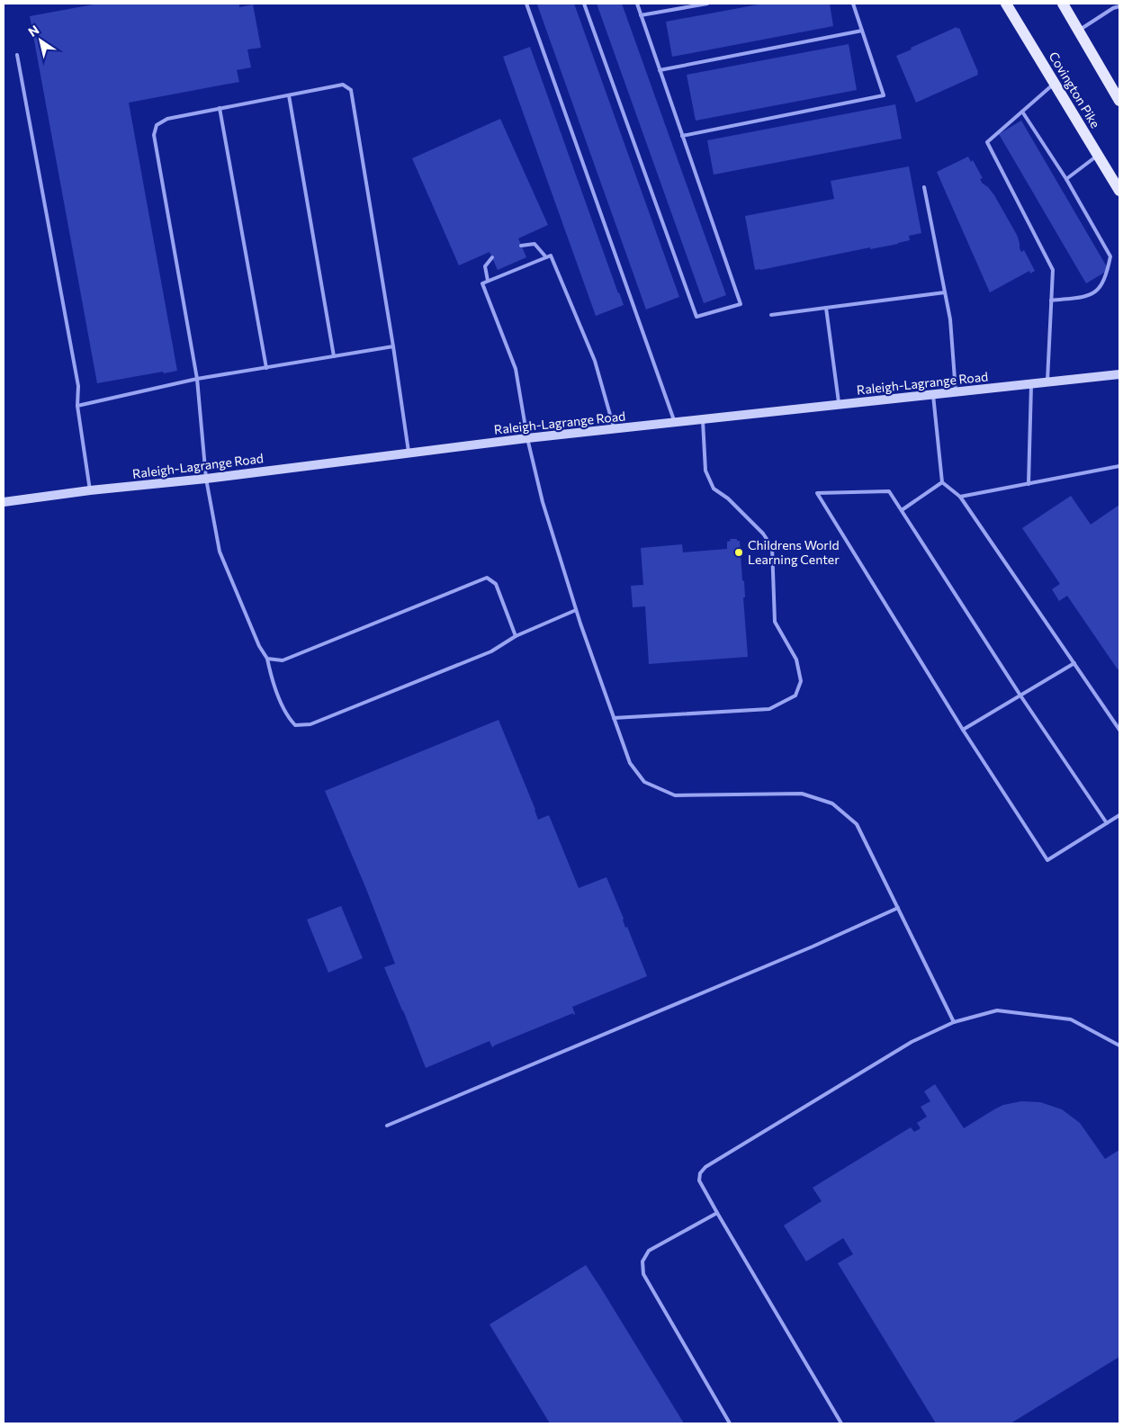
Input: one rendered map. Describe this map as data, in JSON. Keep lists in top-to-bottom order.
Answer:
{
  "streets": {
    "main road": ["Covington Pike", "Raleigh-Lagrange Road"]
  },
  "places": ["Childrens World Learning Center"],
  "north": "top left"
}
